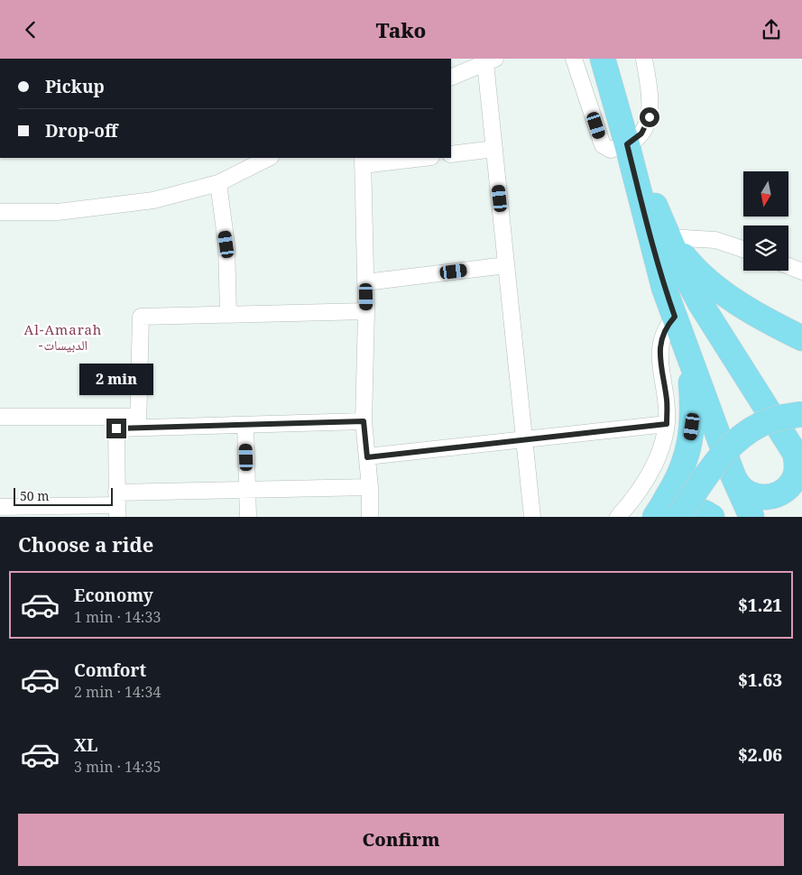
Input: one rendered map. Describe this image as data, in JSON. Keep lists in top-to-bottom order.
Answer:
{
  "districts": ["Al-Amarah -الدبيسات"],
  "scale_bar": "50 m",
  "north": "bottom",
  "page": {
    "header": "Tako",
    "banner": ["Pickup", "Drop-off"],
    "bubble": "2 min",
    "scale": "50 m",
    "heading": "Choose a ride",
    "list": [
      {
        "name": "Economy",
        "note": "1 min · 14:33",
        "value": "$1.21"
      },
      {
        "name": "Comfort",
        "note": "2 min · 14:34",
        "value": "$1.63"
      },
      {
        "name": "XL",
        "note": "3 min · 14:35",
        "value": "$2.06"
      }
    ],
    "buttons": "Confirm"
  }
}
